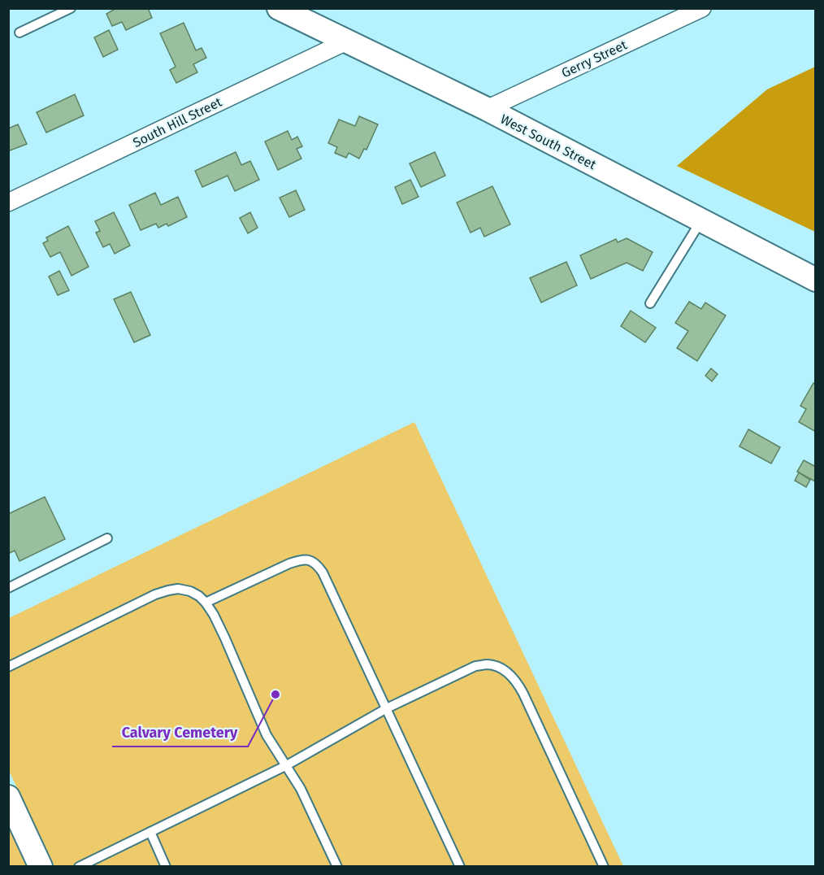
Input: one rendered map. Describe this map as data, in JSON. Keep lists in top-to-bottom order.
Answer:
{
  "streets": {
    "street": ["Gerry Street", "South Hill Street", "West South Street"]
  },
  "crossings": [
    ["Gerry Street", "West South Street"],
    ["South Hill Street", "West South Street"]
  ],
  "places": ["Calvary Cemetery"]
}
